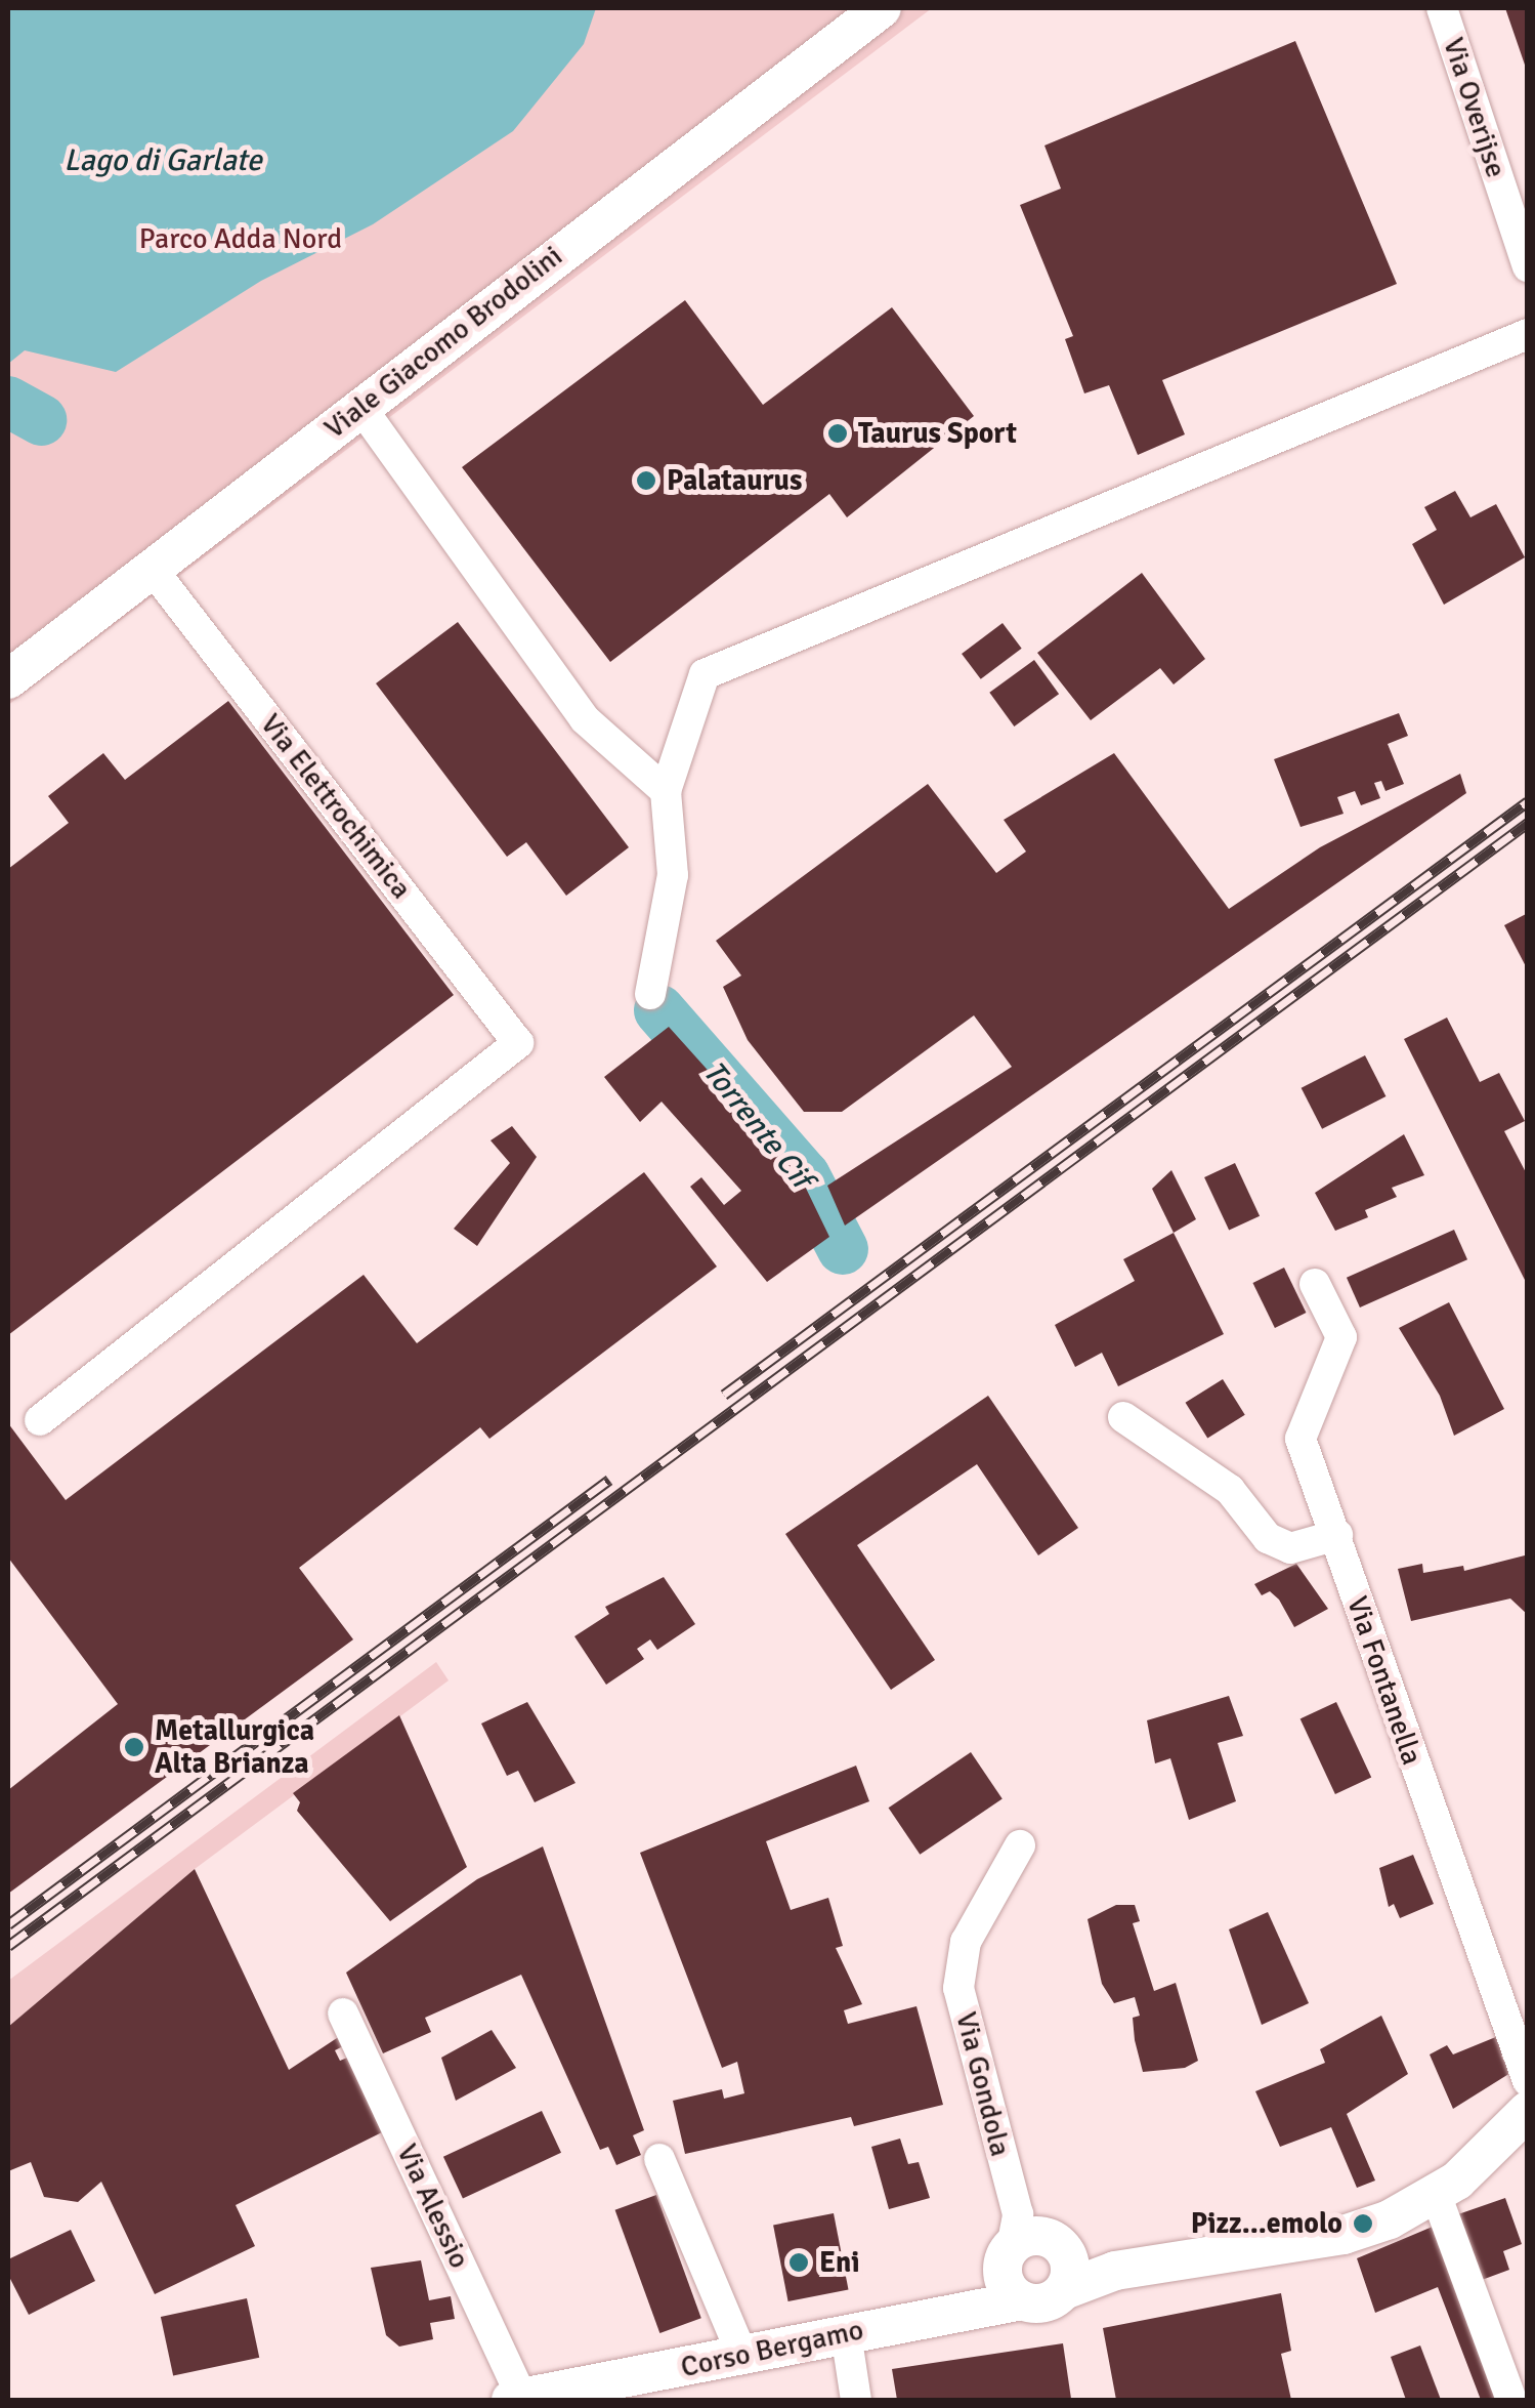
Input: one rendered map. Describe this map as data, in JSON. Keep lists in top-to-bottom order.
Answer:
{
  "streets": {
    "main road": ["Viale Giacomo Brodolini", "Corso Bergamo"],
    "street": [
      "Via Overijse",
      "Via Elettrochimica",
      "Via Fontanella",
      "Via Gondola",
      "Via Alessio"
    ]
  },
  "crossings": [
    ["Viale Giacomo Brodolini", "Via Elettrochimica"],
    ["Via Gondola", "Corso Bergamo"],
    ["Via Alessio", "Corso Bergamo"]
  ],
  "water": ["Lago di Garlate", "Torrente Cif"],
  "parks": ["Parco Adda Nord"],
  "places": [
    "Taurus Sport",
    "Palataurus",
    "Metallurgica Alta Brianza",
    "Pizz...emolo",
    "Eni"
  ]
}
